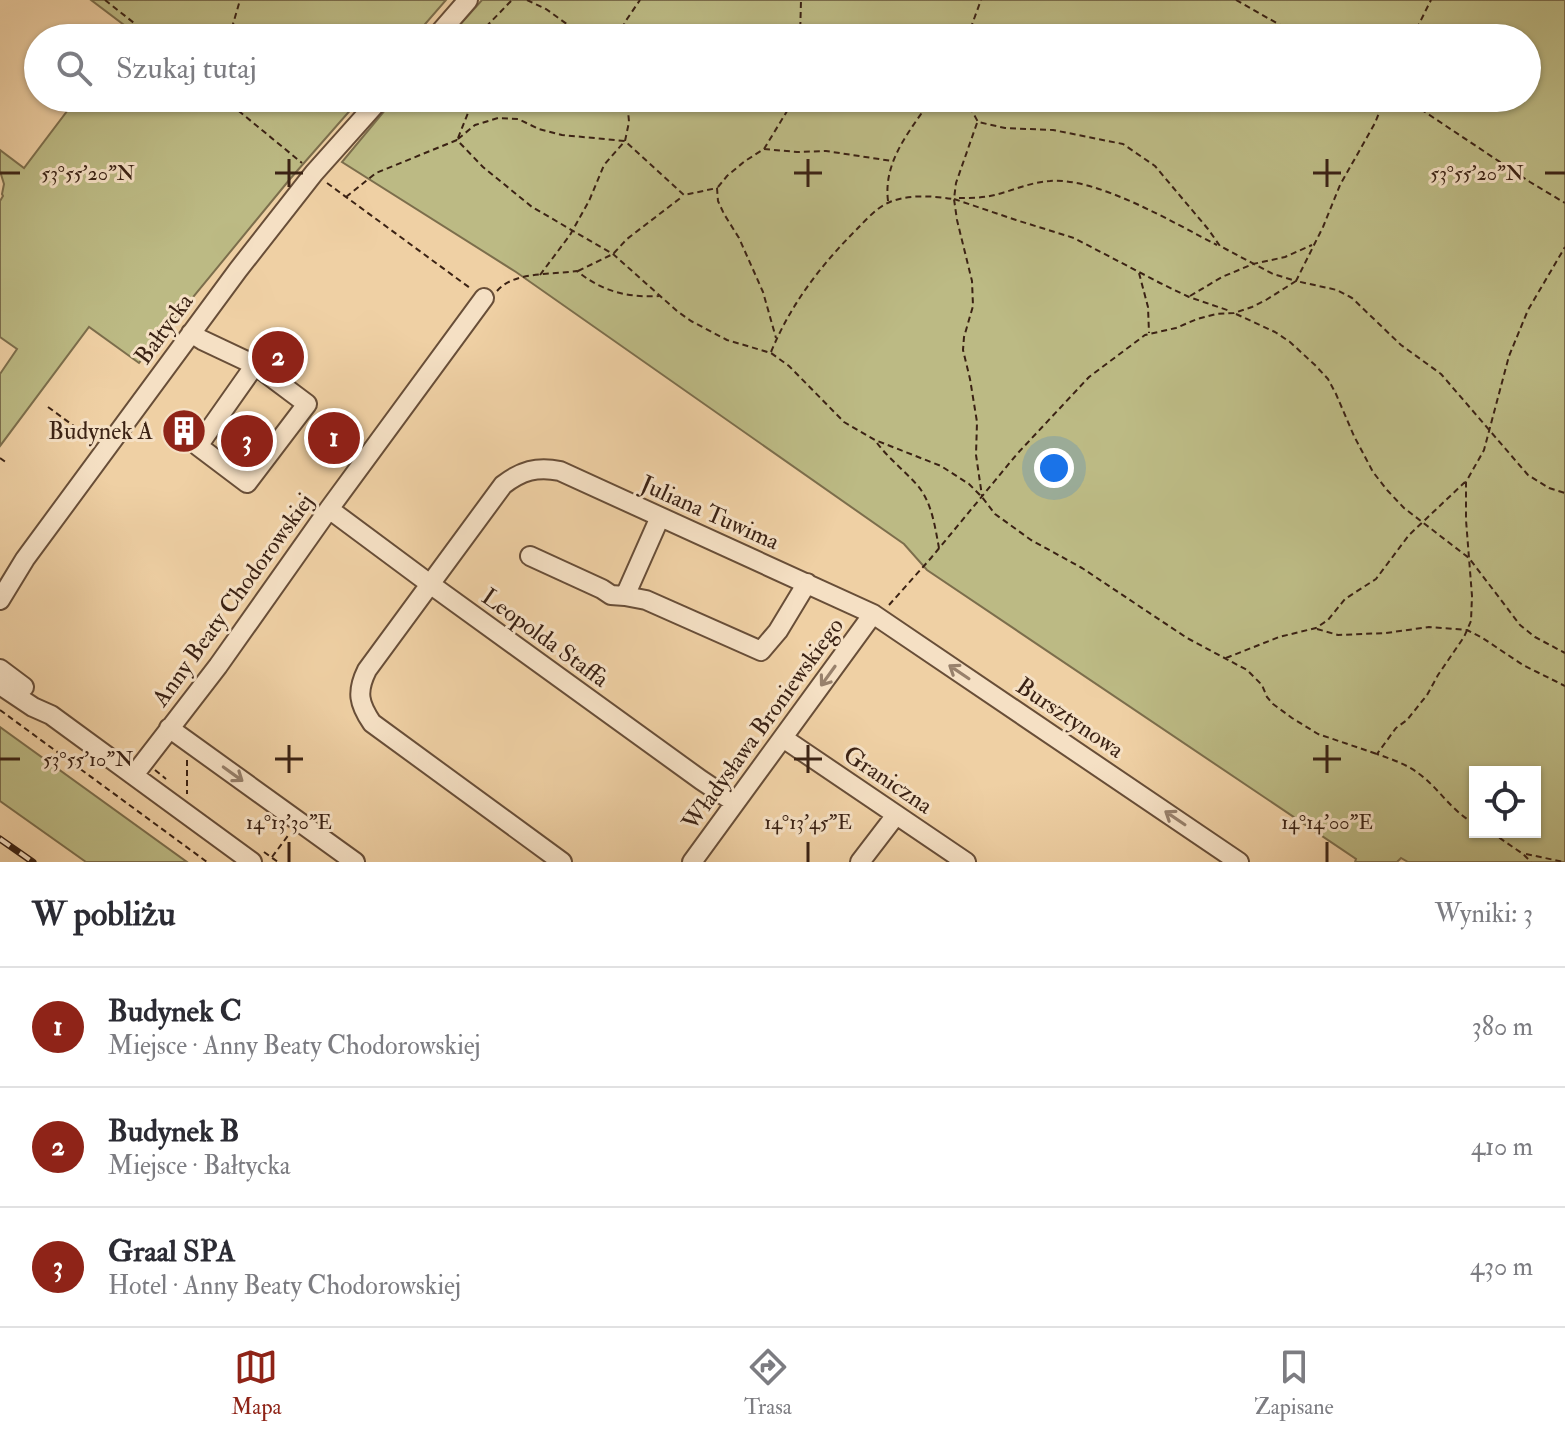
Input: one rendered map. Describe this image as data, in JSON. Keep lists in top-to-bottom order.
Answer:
{
  "streets": {
    "street": [
      "Bałtycka",
      "Juliana Tuwima",
      "Anny Beaty Chodorowskiej",
      "Leopolda Staffa",
      "Bursztynowa",
      "Władysława Broniewskiego",
      "Graniczna"
    ]
  },
  "crossings": [
    ["Juliana Tuwima", "Leopolda Staffa"],
    ["Juliana Tuwima", "Bursztynowa"],
    ["Juliana Tuwima", "Władysława Broniewskiego"],
    ["Anny Beaty Chodorowskiej", "Leopolda Staffa"],
    ["Leopolda Staffa", "Władysława Broniewskiego"],
    ["Bursztynowa", "Władysława Broniewskiego"],
    ["Władysława Broniewskiego", "Graniczna"]
  ],
  "one_way": ["Bursztynowa", "Władysława Broniewskiego"],
  "places": {
    "building": ["Budynek A"]
  },
  "page": {
    "search": "Szukaj tutaj",
    "pins": ["2", "1", "3"],
    "heading": ["W pobliżu", "Wyniki: 3"],
    "list": [
      {
        "mark": "1",
        "name": "Budynek C",
        "note": "Miejsce · Anny Beaty Chodorowskiej",
        "value": "380 m"
      },
      {
        "mark": "2",
        "name": "Budynek B",
        "note": "Miejsce · Bałtycka",
        "value": "410 m"
      },
      {
        "mark": "3",
        "name": "Graal SPA",
        "note": "Hotel · Anny Beaty Chodorowskiej",
        "value": "430 m"
      }
    ],
    "nav": ["Mapa", "Trasa", "Zapisane"]
  },
  "coordinates": [
    "53°55'20\"N",
    "53°55'10\"N",
    "14°13'30\"E",
    "14°13'45\"E",
    "14°14'00\"E"
  ]
}
